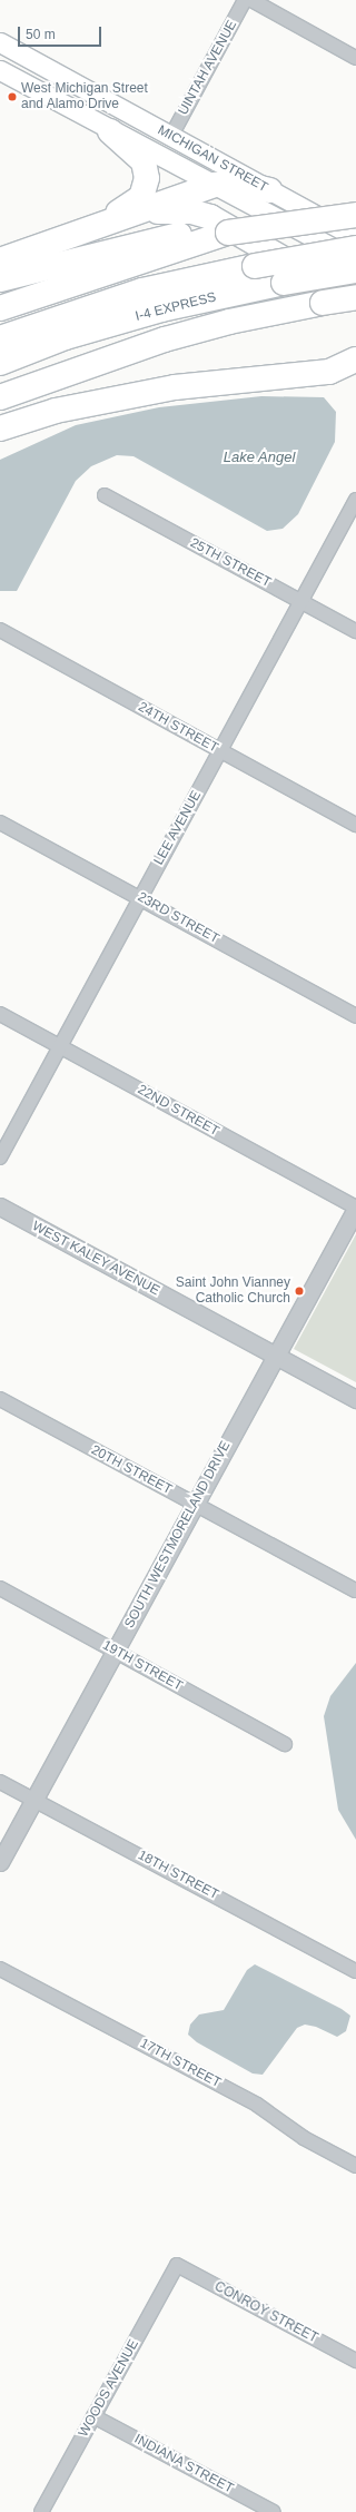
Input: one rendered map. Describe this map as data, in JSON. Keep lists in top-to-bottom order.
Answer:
{
  "streets": {
    "highway": ["I-4 EXPRESS"],
    "main road": ["MICHIGAN STREET"],
    "street": [
      "UINTAH AVENUE",
      "25TH STREET",
      "24TH STREET",
      "LEE AVENUE",
      "23RD STREET",
      "22ND STREET",
      "WEST KALEY AVENUE",
      "20TH STREET",
      "SOUTH WESTMORELAND DRIVE",
      "19TH STREET",
      "18TH STREET",
      "17TH STREET",
      "CONROY STREET",
      "WOODS AVENUE",
      "INDIANA STREET"
    ]
  },
  "crossings": [
    ["UINTAH AVENUE", "MICHIGAN STREET"],
    ["25TH STREET", "LEE AVENUE"],
    ["24TH STREET", "LEE AVENUE"],
    ["LEE AVENUE", "23RD STREET"],
    ["LEE AVENUE", "22ND STREET"],
    ["22ND STREET", "SOUTH WESTMORELAND DRIVE"],
    ["WEST KALEY AVENUE", "SOUTH WESTMORELAND DRIVE"],
    ["20TH STREET", "SOUTH WESTMORELAND DRIVE"],
    ["SOUTH WESTMORELAND DRIVE", "19TH STREET"],
    ["SOUTH WESTMORELAND DRIVE", "18TH STREET"],
    ["CONROY STREET", "WOODS AVENUE"],
    ["WOODS AVENUE", "INDIANA STREET"]
  ],
  "water": ["Lake Angel"],
  "places": ["West Michigan Street and Alamo Drive", "Saint John Vianney Catholic Church"],
  "scale_bar": "50 m"
}
